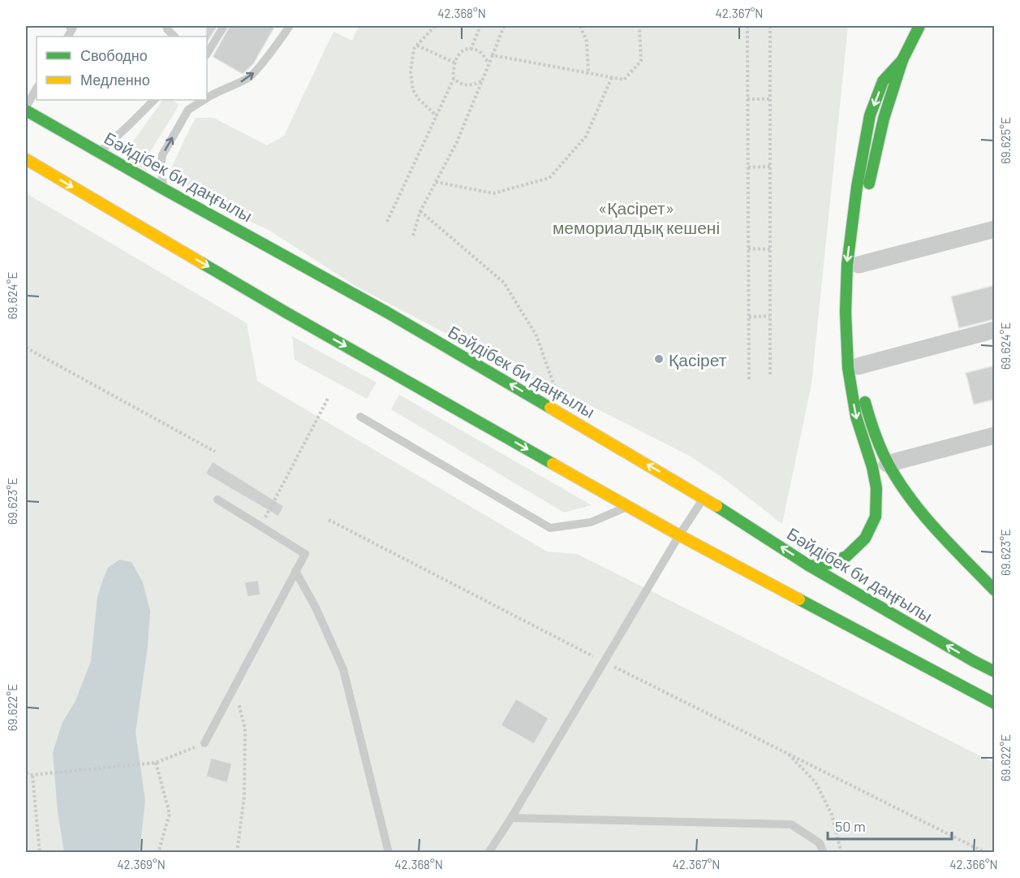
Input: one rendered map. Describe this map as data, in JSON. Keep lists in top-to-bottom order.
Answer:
{
  "streets": {
    "main road": ["Бәйдібек би даңғылы"]
  },
  "parks": ["«Қасірет» мемориалдық кешені"],
  "places": ["Қасірет"],
  "legend": ["Свободно", "Медленно"],
  "scale_bar": "50 m",
  "coordinates": [
    "42.368°N",
    "42.367°N",
    "69.625°E",
    "69.624°E",
    "69.623°E",
    "69.622°E",
    "42.369°N",
    "42.366°N"
  ]
}
